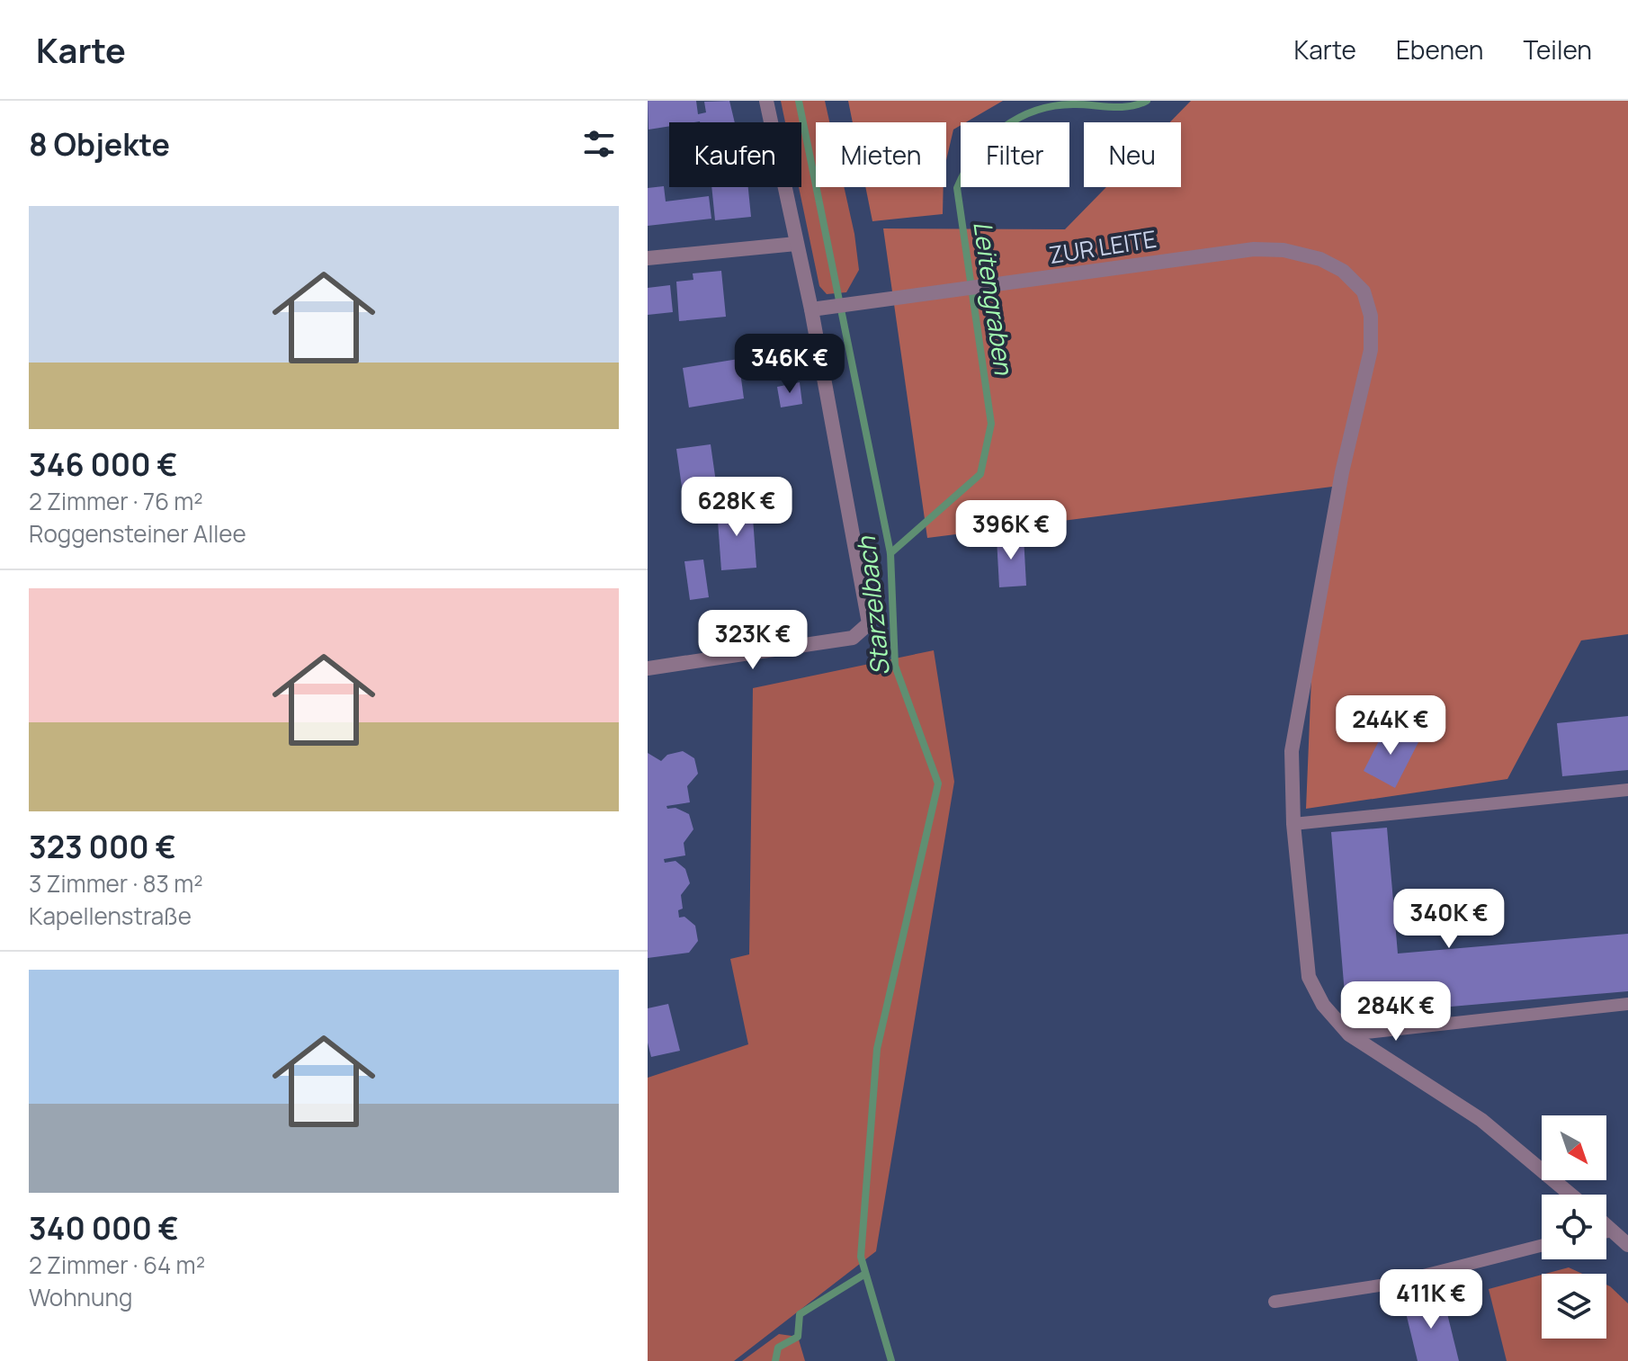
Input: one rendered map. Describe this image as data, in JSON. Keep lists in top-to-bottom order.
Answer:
{
  "streets": {
    "street": ["ZUR LEITE"]
  },
  "water": ["Leitengraben", "Starzelbach"],
  "north": "bottom right",
  "page": {
    "header": "Karte",
    "nav": ["Karte", "Ebenen", "Teilen"],
    "heading": "8 Objekte",
    "chip": [
      "Kaufen",
      "Mieten",
      "Filter",
      "Neu"
    ],
    "list": [
      {
        "name": "346 000 €",
        "note": "2 Zimmer · 76 m² · Roggensteiner Allee"
      },
      {
        "name": "323 000 €",
        "note": "3 Zimmer · 83 m² · Kapellenstraße"
      },
      {
        "name": "340 000 €",
        "note": "2 Zimmer · 64 m² · Wohnung"
      }
    ],
    "price": [
      "346K €",
      "628K €",
      "396K €",
      "323K €",
      "244K €",
      "340K €",
      "284K €",
      "411K €"
    ]
  }
}
